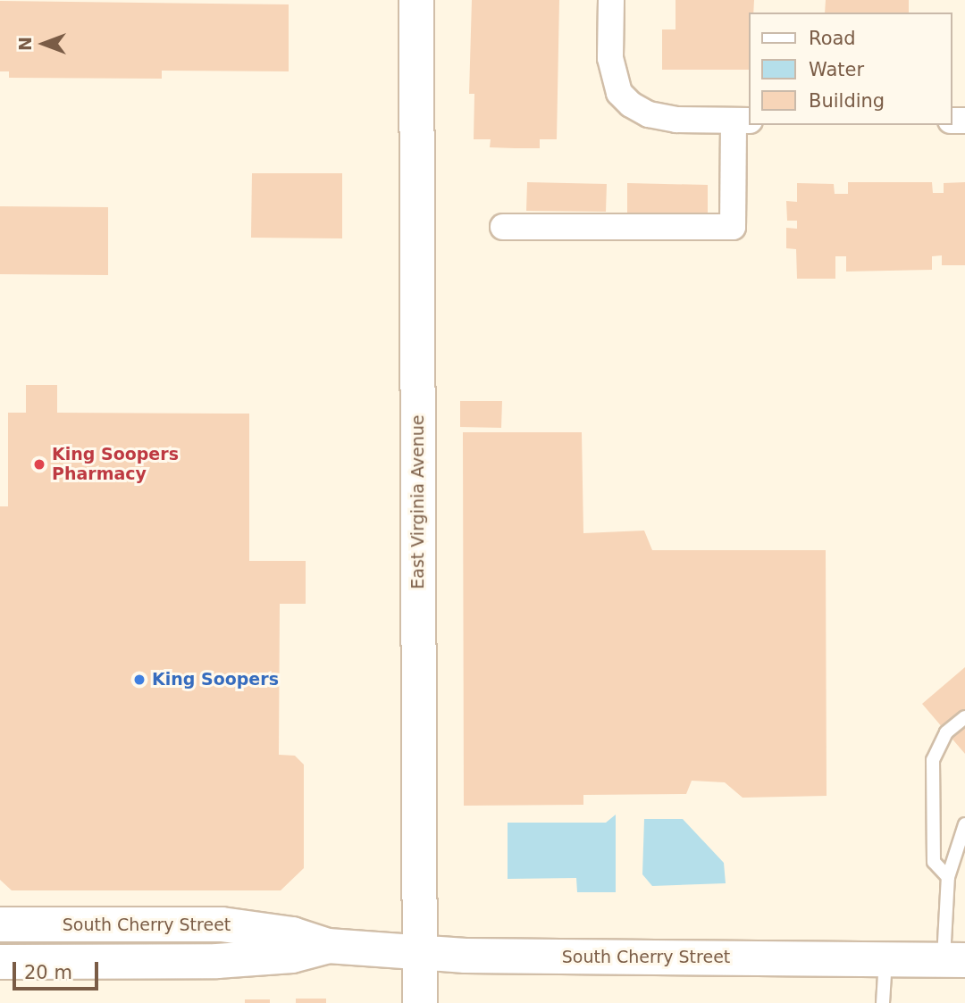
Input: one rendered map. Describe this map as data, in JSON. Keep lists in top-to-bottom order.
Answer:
{
  "streets": {
    "main road": ["East Virginia Avenue", "South Cherry Street"]
  },
  "crossings": [
    ["East Virginia Avenue", "South Cherry Street"]
  ],
  "places": ["King Soopers Pharmacy", "King Soopers"],
  "legend": ["Road", "Water", "Building"],
  "scale_bar": "20 m",
  "north": "left"
}
